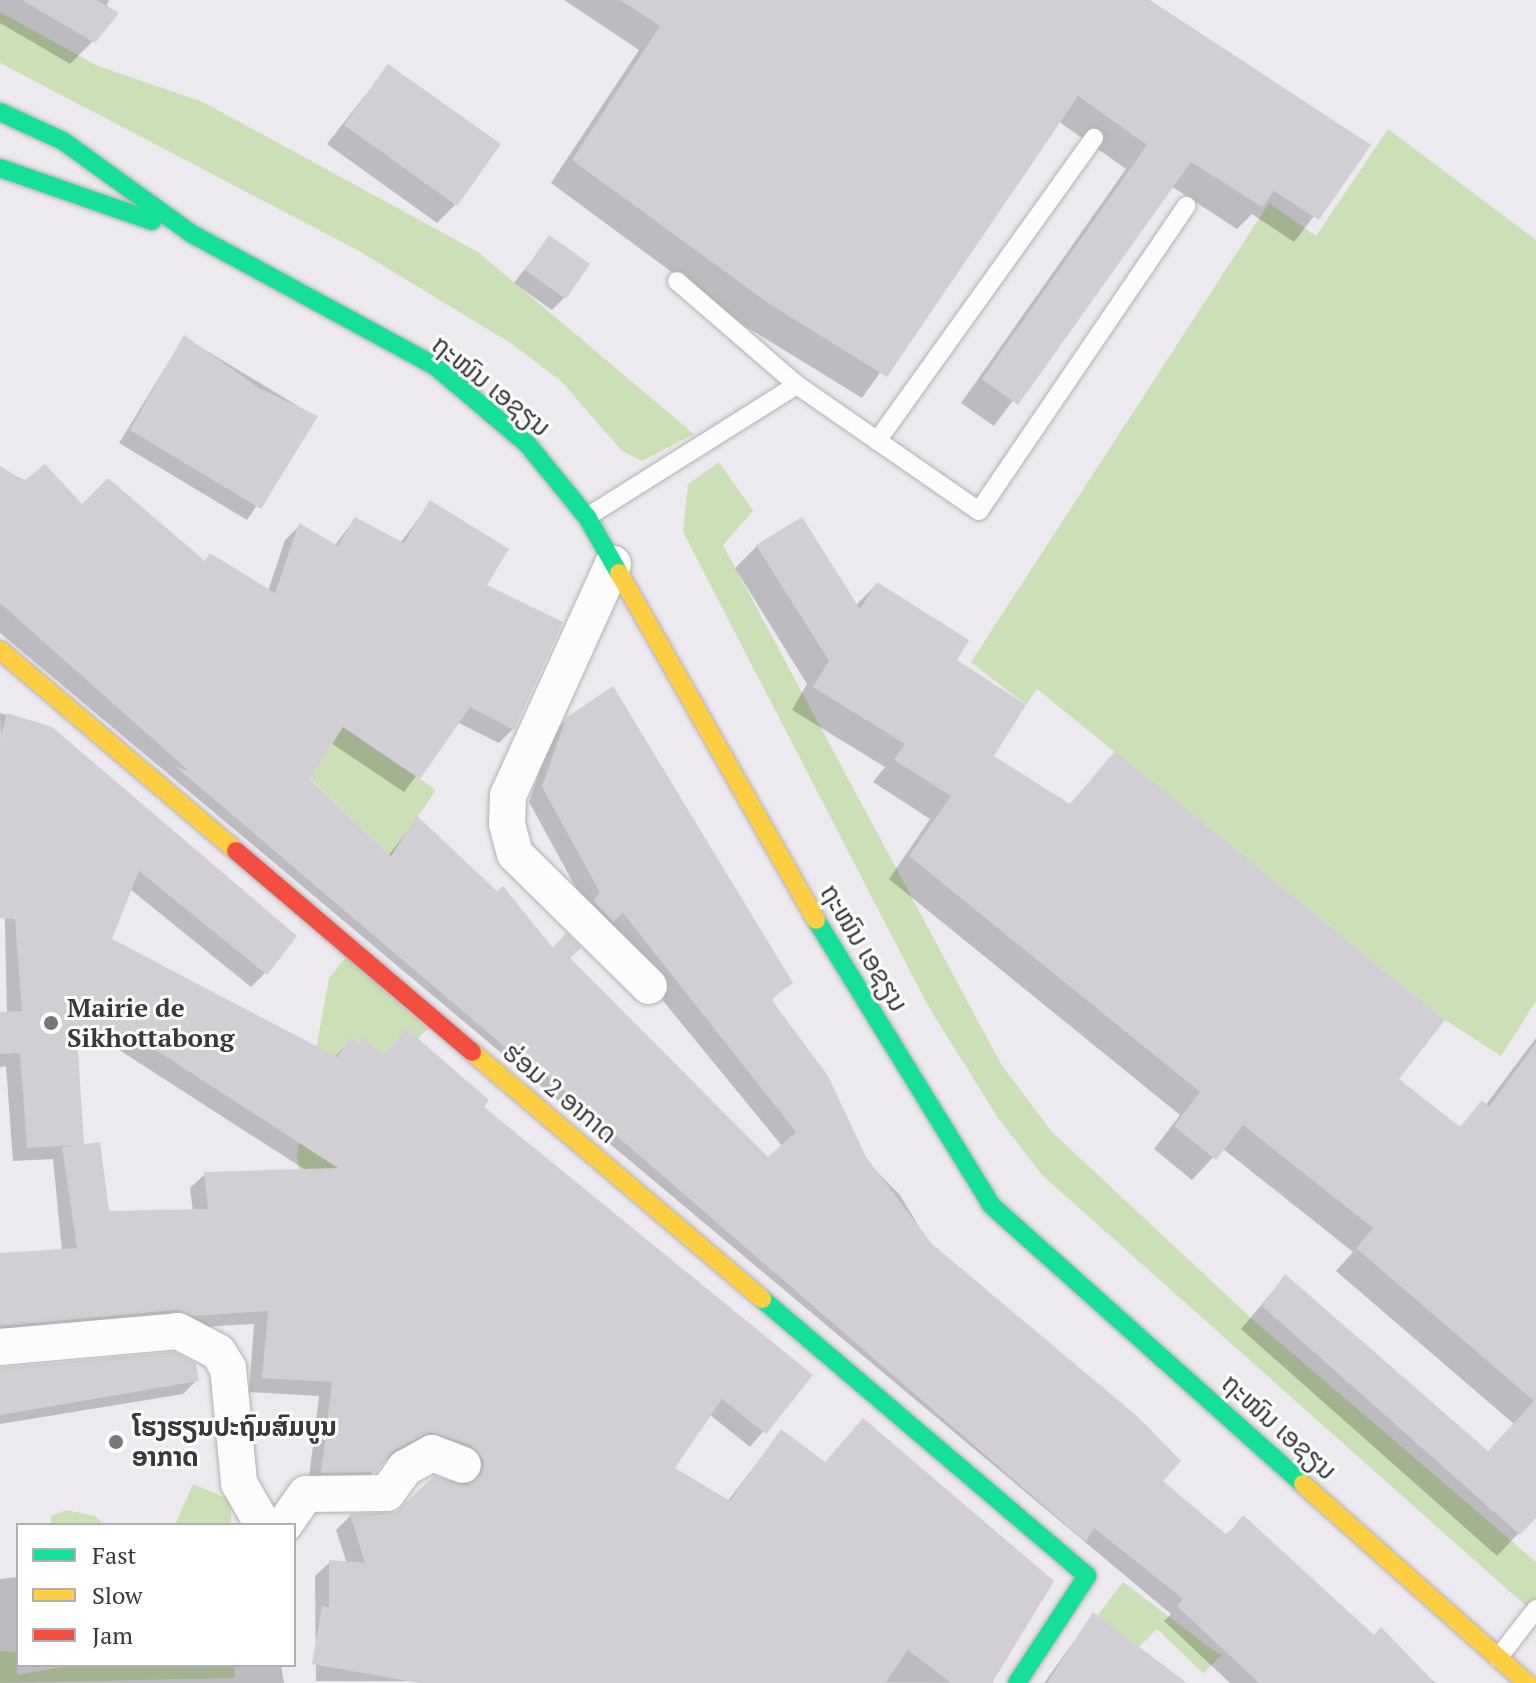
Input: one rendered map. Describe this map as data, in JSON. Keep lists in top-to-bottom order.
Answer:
{
  "streets": {
    "main road": ["ຖະໜົນ ເອຊຽນ", "ຮ່ອມ 2 ອາກາດ"]
  },
  "places": ["Mairie de Sikhottabong", "ໂຮງຮຽນປະຖົມສົມບູນ ອາກາດ"],
  "legend": ["Fast", "Slow", "Jam"]
}
